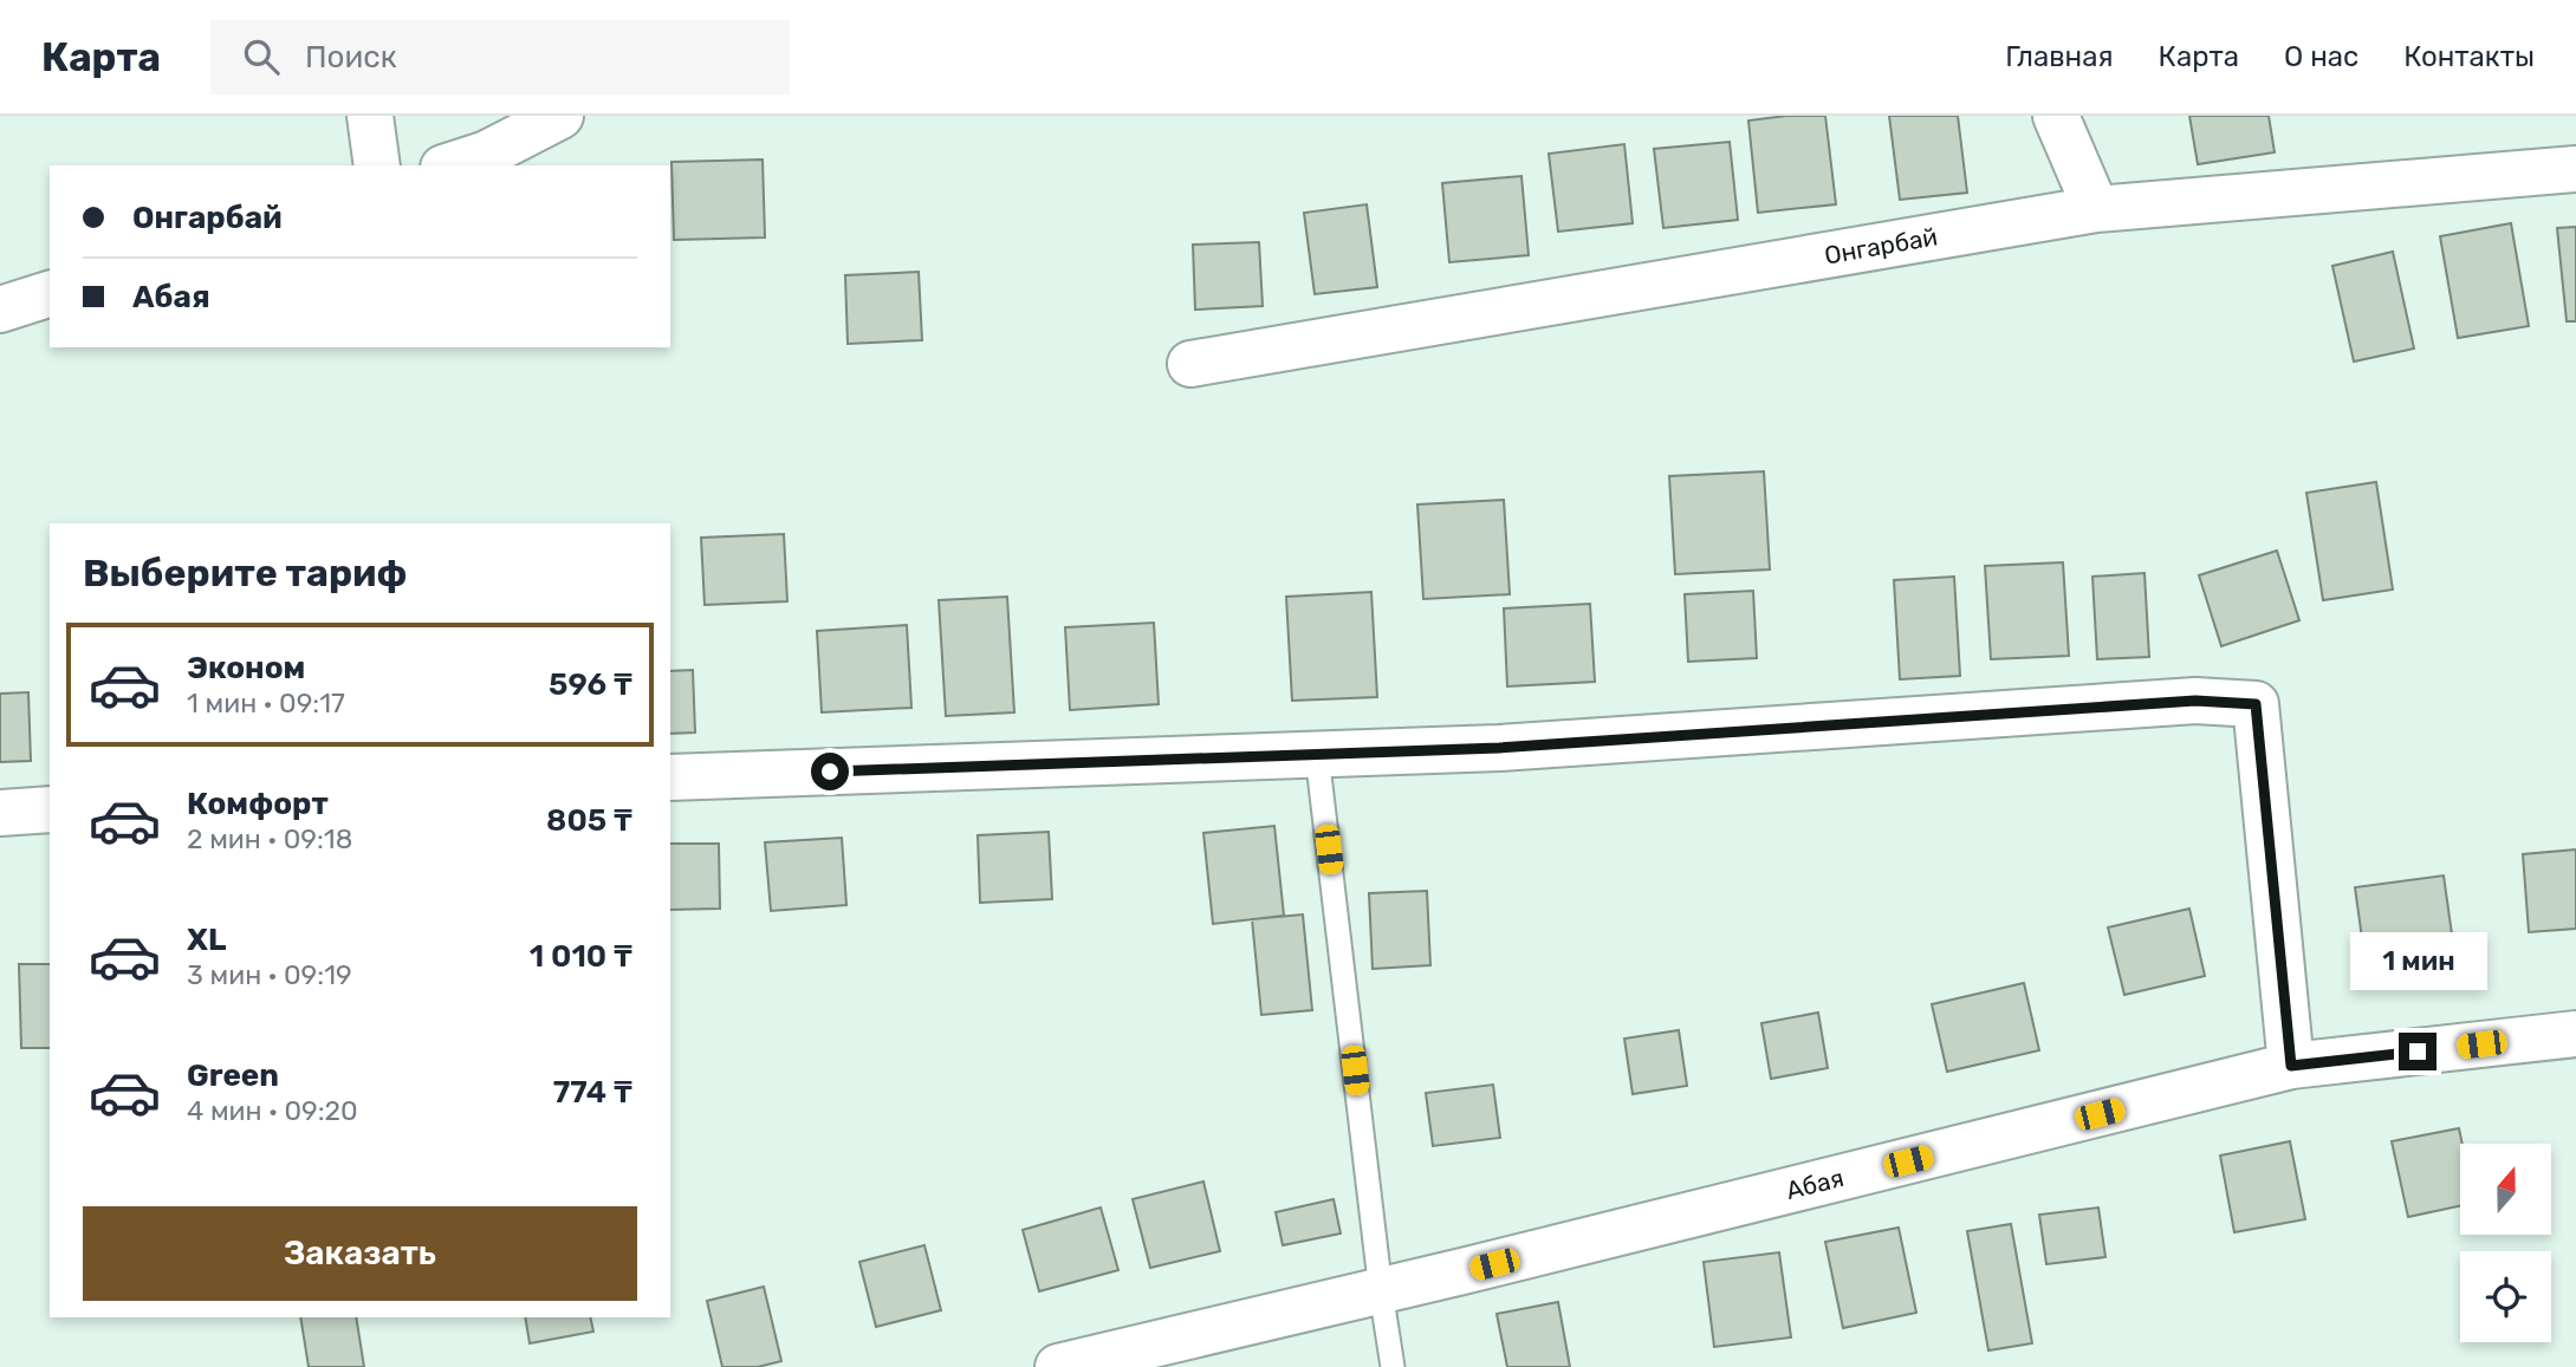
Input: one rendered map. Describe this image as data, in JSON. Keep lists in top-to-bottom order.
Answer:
{
  "streets": {
    "street": ["Онгарбай", "Абая"]
  },
  "north": "top",
  "page": {
    "header": "Карта",
    "search": "Поиск",
    "nav": [
      "Главная",
      "Карта",
      "О нас",
      "Контакты"
    ],
    "banner": ["Онгарбай", "Абая"],
    "heading": "Выберите тариф",
    "list": [
      {
        "name": "Эконом",
        "note": "1 мин · 09:17",
        "value": "596 ₸"
      },
      {
        "name": "Комфорт",
        "note": "2 мин · 09:18",
        "value": "805 ₸"
      },
      {
        "name": "XL",
        "note": "3 мин · 09:19",
        "value": "1 010 ₸"
      },
      {
        "name": "Green",
        "note": "4 мин · 09:20",
        "value": "774 ₸"
      }
    ],
    "bubble": "1 мин",
    "buttons": "Заказать"
  }
}
